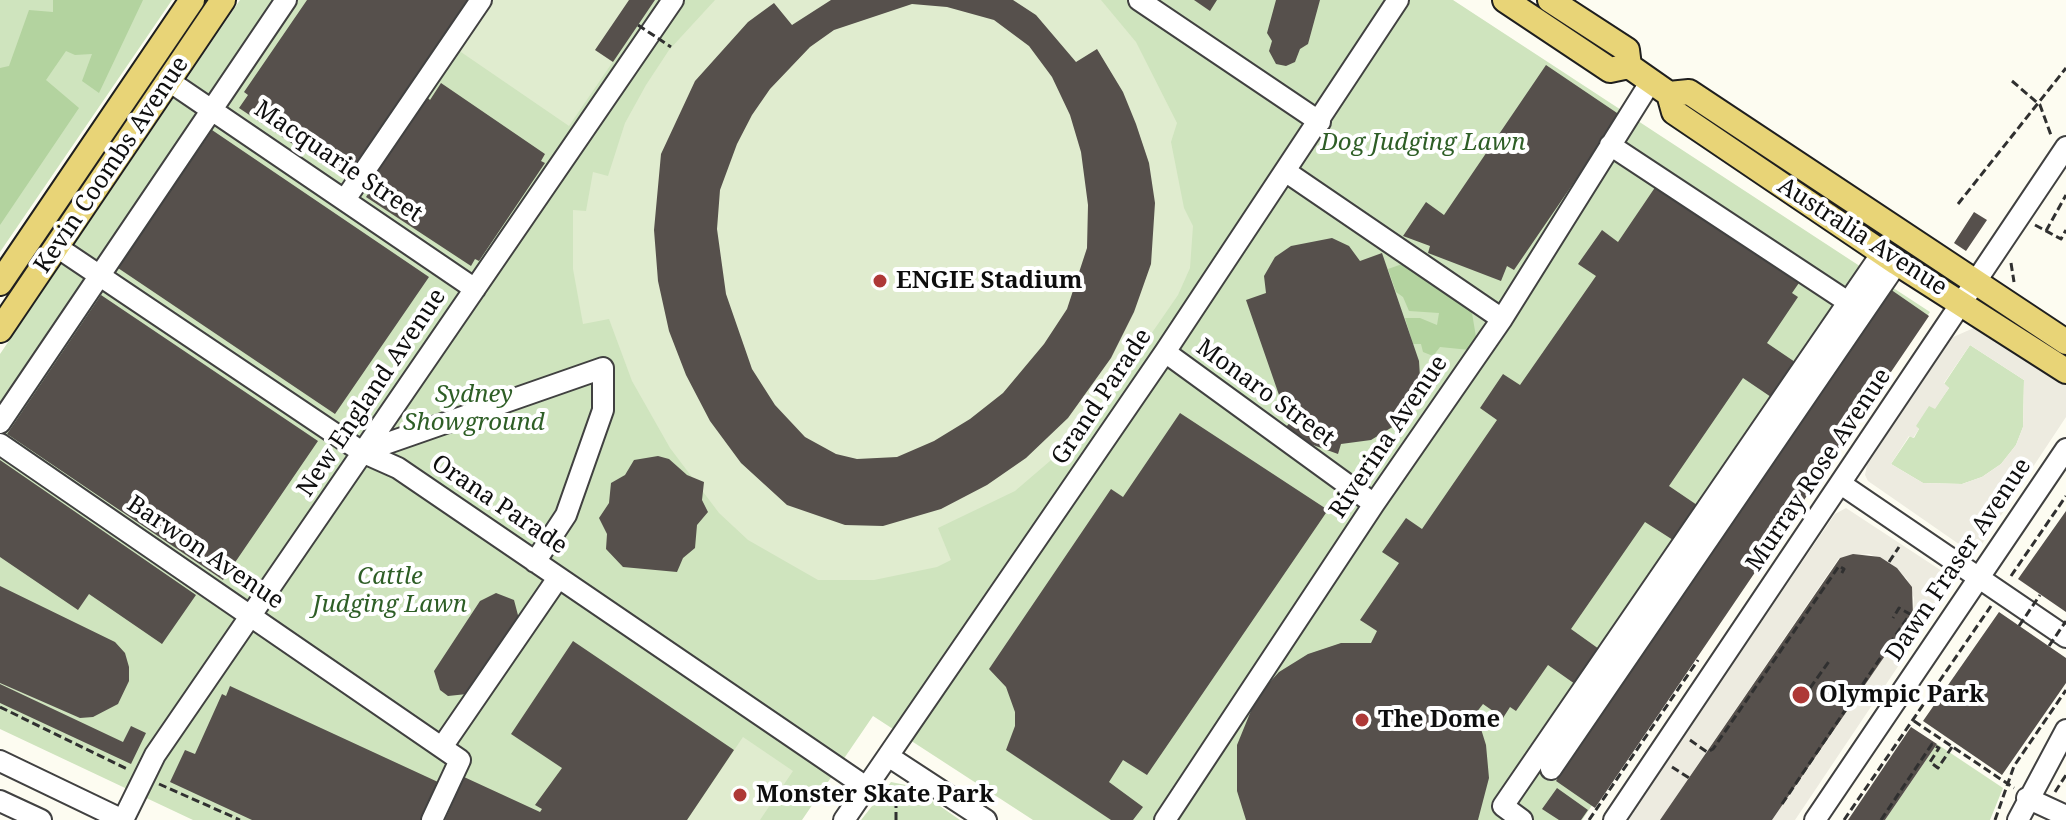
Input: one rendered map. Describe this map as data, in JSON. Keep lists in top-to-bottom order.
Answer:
{
  "streets": {
    "main road": ["Kevin Coombs Avenue", "Australia Avenue"],
    "street": [
      "Macquarie Street",
      "New England Avenue",
      "Monaro Street",
      "Grand Parade",
      "Riverina Avenue",
      "Murray Rose Avenue",
      "Orana Parade",
      "Barwon Avenue",
      "Dawn Fraser Avenue"
    ]
  },
  "crossings": [
    ["Macquarie Street", "Kevin Coombs Avenue"],
    ["Macquarie Street", "New England Avenue"],
    ["Kevin Coombs Avenue", "Orana Parade"],
    ["Australia Avenue", "Riverina Avenue"],
    ["Australia Avenue", "Murray Rose Avenue"],
    ["New England Avenue", "Orana Parade"],
    ["New England Avenue", "Barwon Avenue"],
    ["Monaro Street", "Grand Parade"],
    ["Monaro Street", "Riverina Avenue"],
    ["Grand Parade", "Orana Parade"]
  ],
  "parks": ["Dog Judging Lawn", "Sydney Showground", "Cattle Judging Lawn"],
  "places": [
    "ENGIE Stadium",
    "Olympic Park",
    "The Dome",
    "Monster Skate Park"
  ]
}
